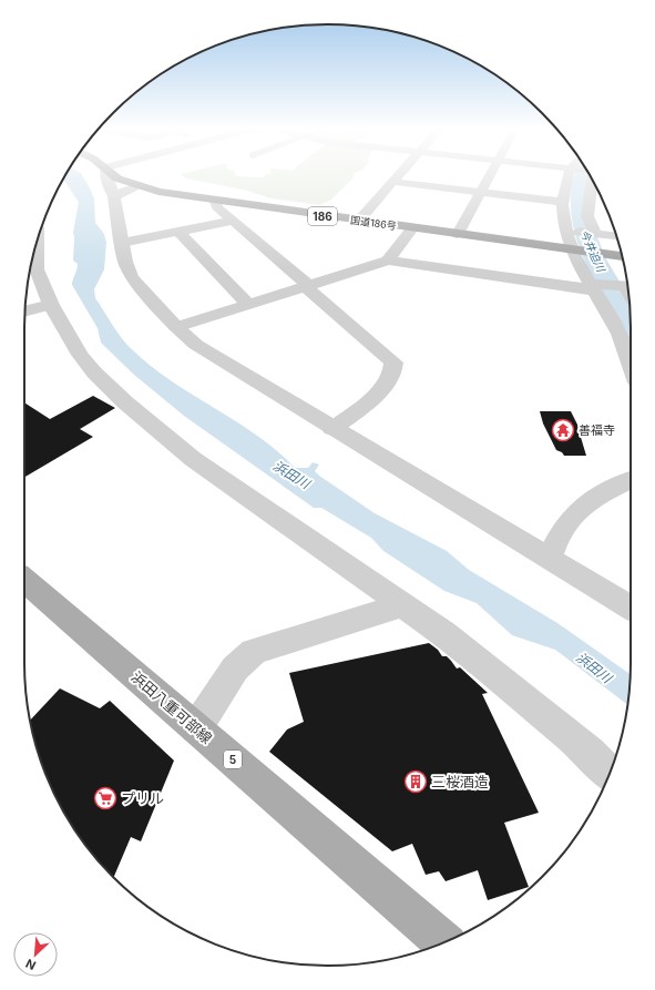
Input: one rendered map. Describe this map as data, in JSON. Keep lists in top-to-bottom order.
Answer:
{
  "streets": {
    "highway": ["186", "国道186号"],
    "main road": ["浜田八重可部線", "5"]
  },
  "water": ["今井迫川", "浜田川"],
  "places": {
    "temple": ["善福寺"],
    "building": ["三桜酒造"],
    "supermarket": ["プリル"]
  },
  "north": "bottom left"
}
